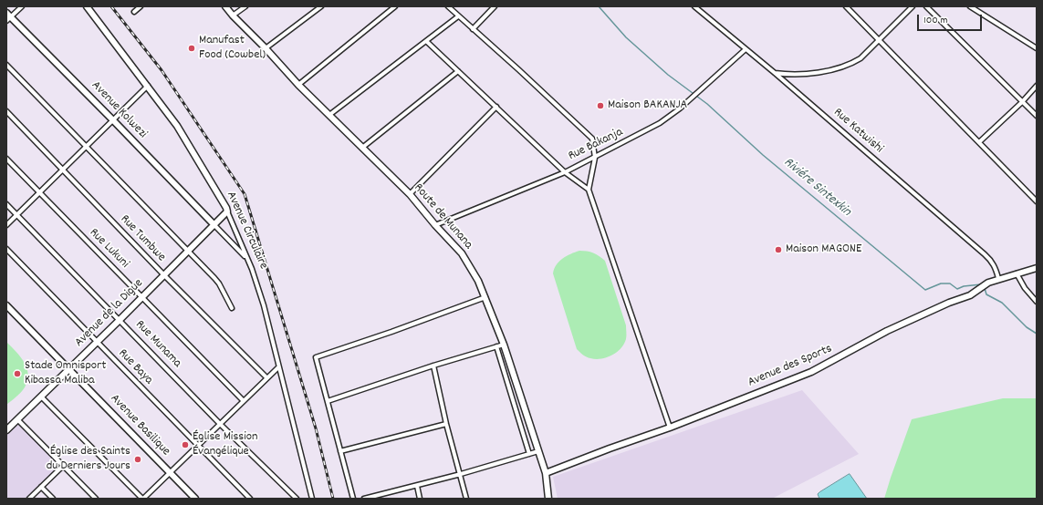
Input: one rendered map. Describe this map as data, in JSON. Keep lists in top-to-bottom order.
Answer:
{
  "streets": {
    "street": [
      "Avenue Kolwezi",
      "Rue Katwishi",
      "Rue Bakanja",
      "Route de Munana",
      "Avenue Circulaire",
      "Rue Tumbwe",
      "Rue Lukuni",
      "Avenue de la Digue",
      "Rue Munama",
      "Avenue des Sports",
      "Rue Baya",
      "Avenue Basilique"
    ]
  },
  "crossings": [
    ["Avenue Kolwezi", "Avenue de la Digue"],
    ["Rue Katwishi", "Rue Bakanja"],
    ["Rue Katwishi", "Avenue des Sports"],
    ["Rue Bakanja", "Route de Munana"],
    ["Route de Munana", "Avenue des Sports"],
    ["Avenue Circulaire", "Avenue de la Digue"],
    ["Rue Tumbwe", "Avenue de la Digue"],
    ["Rue Lukuni", "Avenue de la Digue"],
    ["Avenue de la Digue", "Rue Munama"],
    ["Avenue de la Digue", "Rue Baya"],
    ["Avenue de la Digue", "Avenue Basilique"]
  ],
  "water": ["Riviére Sintexkin"],
  "places": [
    "Manufast Food (Cowbel)",
    "Maison BAKANJA",
    "Maison MAGONE",
    "Stade Omnisport Kibassa Maliba",
    "Église Mission Évangélique",
    "Église des Saints du Derniers Jours"
  ],
  "scale_bar": "100 m"
}
